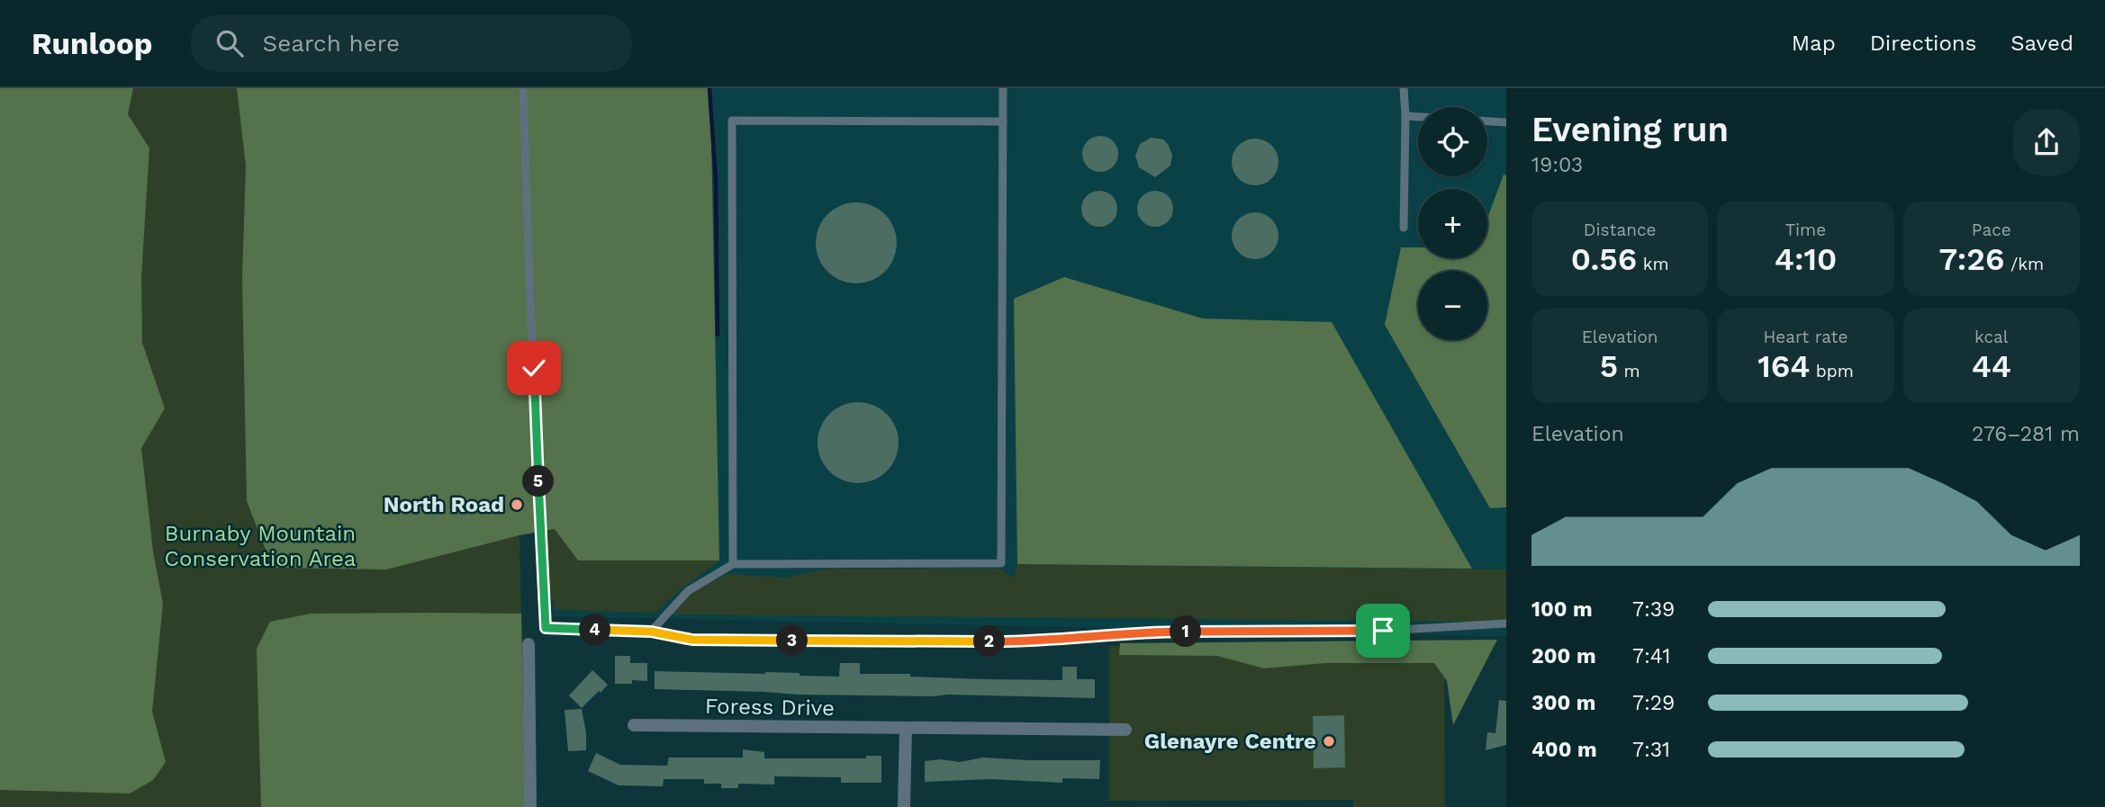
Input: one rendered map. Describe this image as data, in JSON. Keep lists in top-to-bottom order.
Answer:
{
  "streets": {
    "street": ["Foress Drive"]
  },
  "parks": ["Burnaby Mountain Conservation Area"],
  "places": ["North Road", "Glenayre Centre"],
  "page": {
    "header": "Runloop",
    "search": "Search here",
    "nav": ["Map", "Directions", "Saved"],
    "heading": ["Evening run", "19:03"],
    "map_buttons": ["+", "−"],
    "stats": [
      ["Distance", "0.56 km"],
      ["Time", "4:10"],
      ["Pace", "7:26 /km"],
      ["Elevation", "5 m"],
      ["Heart rate", "164 bpm"],
      ["kcal", "44"]
    ],
    "chart": ["Elevation", "276–281 m"],
    "pins": [
      "5",
      "4",
      "1",
      "3",
      "2"
    ],
    "list": [
      {
        "name": "100 m",
        "note": "7:39"
      },
      {
        "name": "200 m",
        "note": "7:41"
      },
      {
        "name": "300 m",
        "note": "7:29"
      },
      {
        "name": "400 m",
        "note": "7:31"
      }
    ]
  }
}
